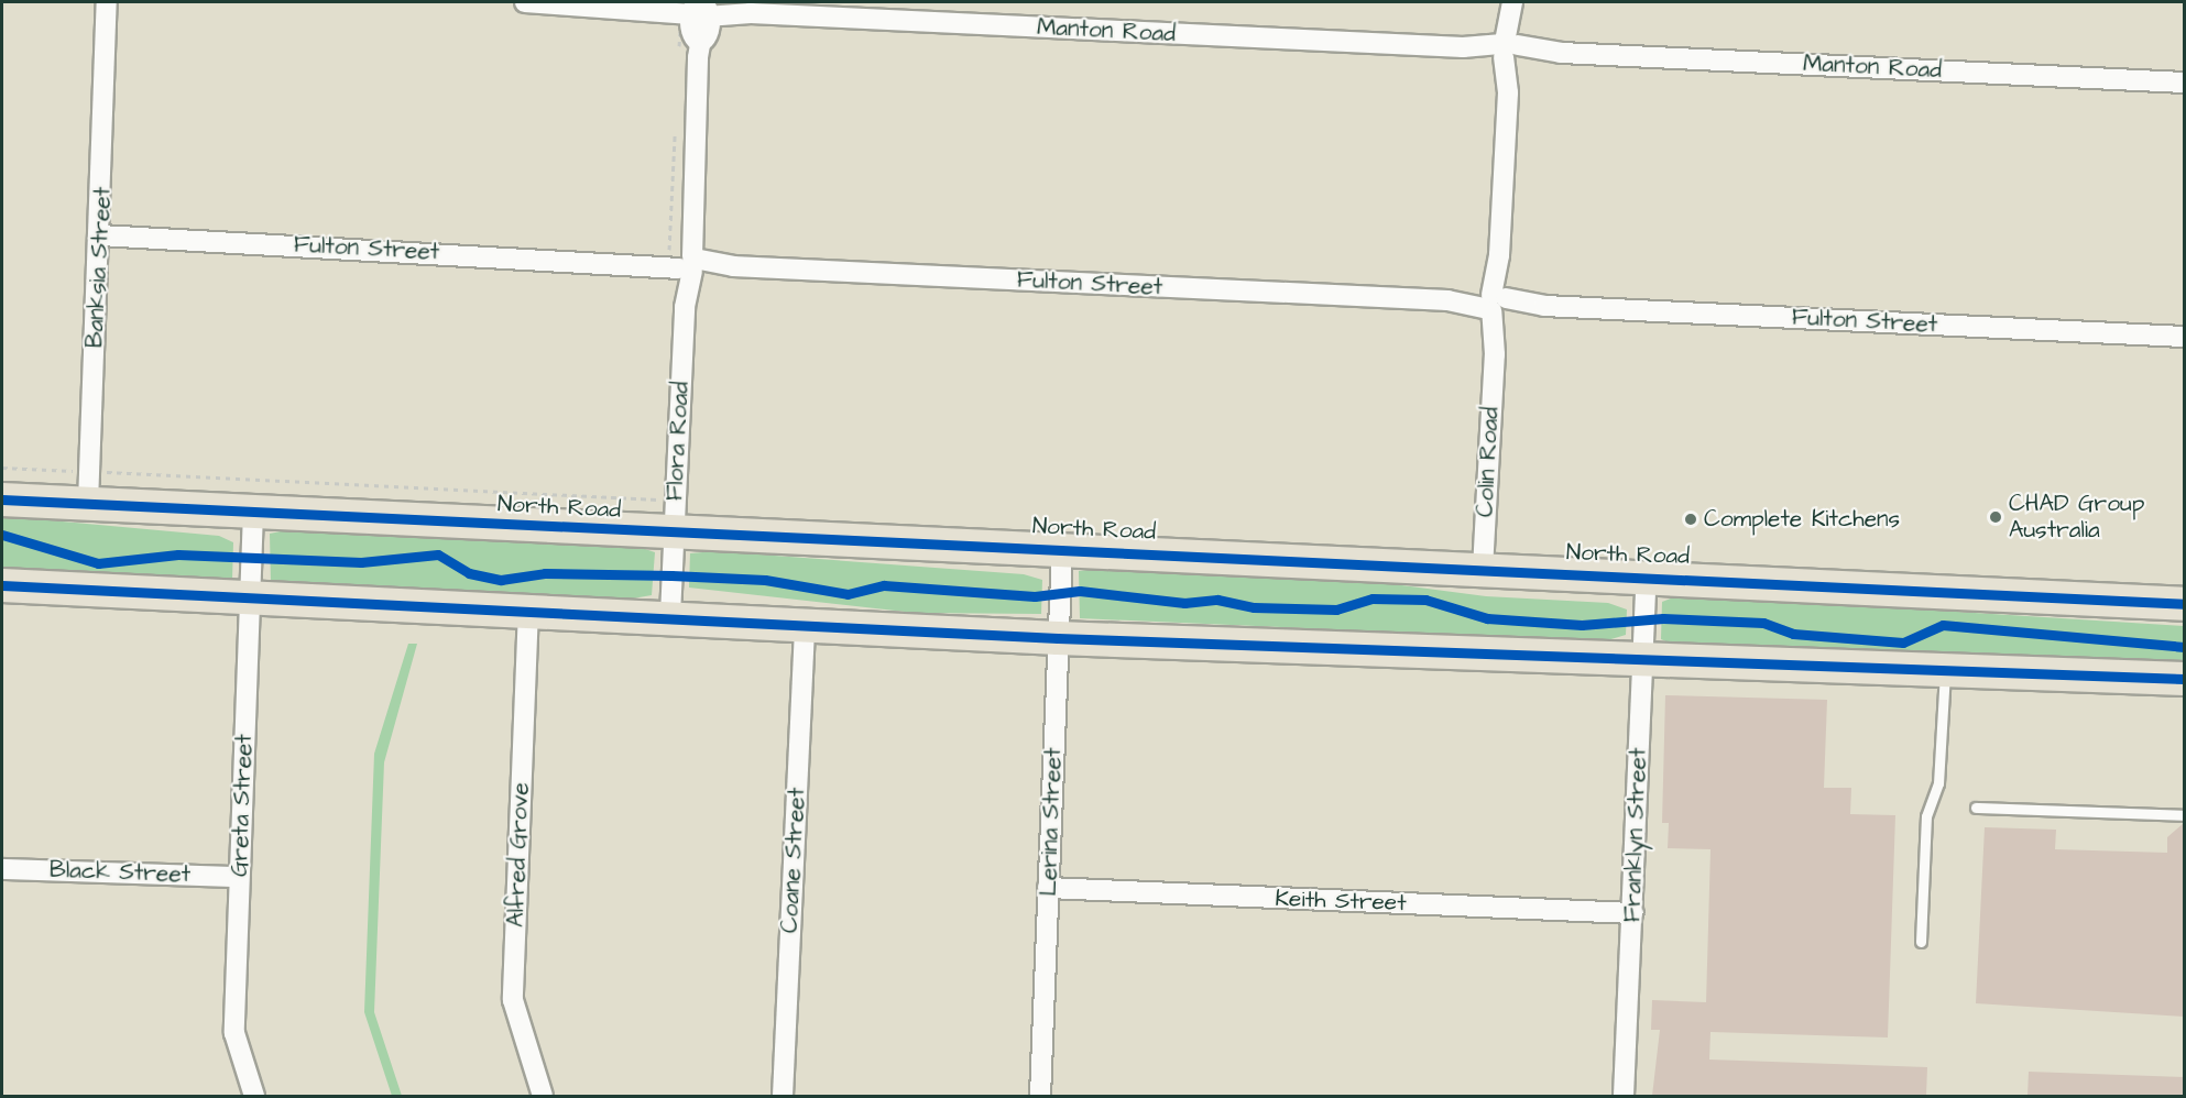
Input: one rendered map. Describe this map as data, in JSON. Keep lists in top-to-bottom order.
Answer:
{
  "streets": {
    "highway": ["North Road"],
    "street": [
      "Manton Road",
      "Fulton Street",
      "Banksia Street",
      "Flora Road",
      "Colin Road",
      "Greta Street",
      "Lerina Street",
      "Franklyn Street",
      "Alfred Grove",
      "Coane Street",
      "Black Street",
      "Keith Street"
    ]
  },
  "crossings": [
    ["Manton Road", "Flora Road"],
    ["Manton Road", "Colin Road"],
    ["Fulton Street", "Banksia Street"],
    ["Fulton Street", "Flora Road"],
    ["Fulton Street", "Colin Road"],
    ["Banksia Street", "North Road"],
    ["Flora Road", "North Road"],
    ["Colin Road", "North Road"],
    ["North Road", "Greta Street"],
    ["North Road", "Lerina Street"],
    ["North Road", "Franklyn Street"],
    ["Greta Street", "Black Street"],
    ["Lerina Street", "Keith Street"],
    ["Franklyn Street", "Keith Street"]
  ],
  "places": ["CHAD Group Australia", "Complete Kitchens"]
}
